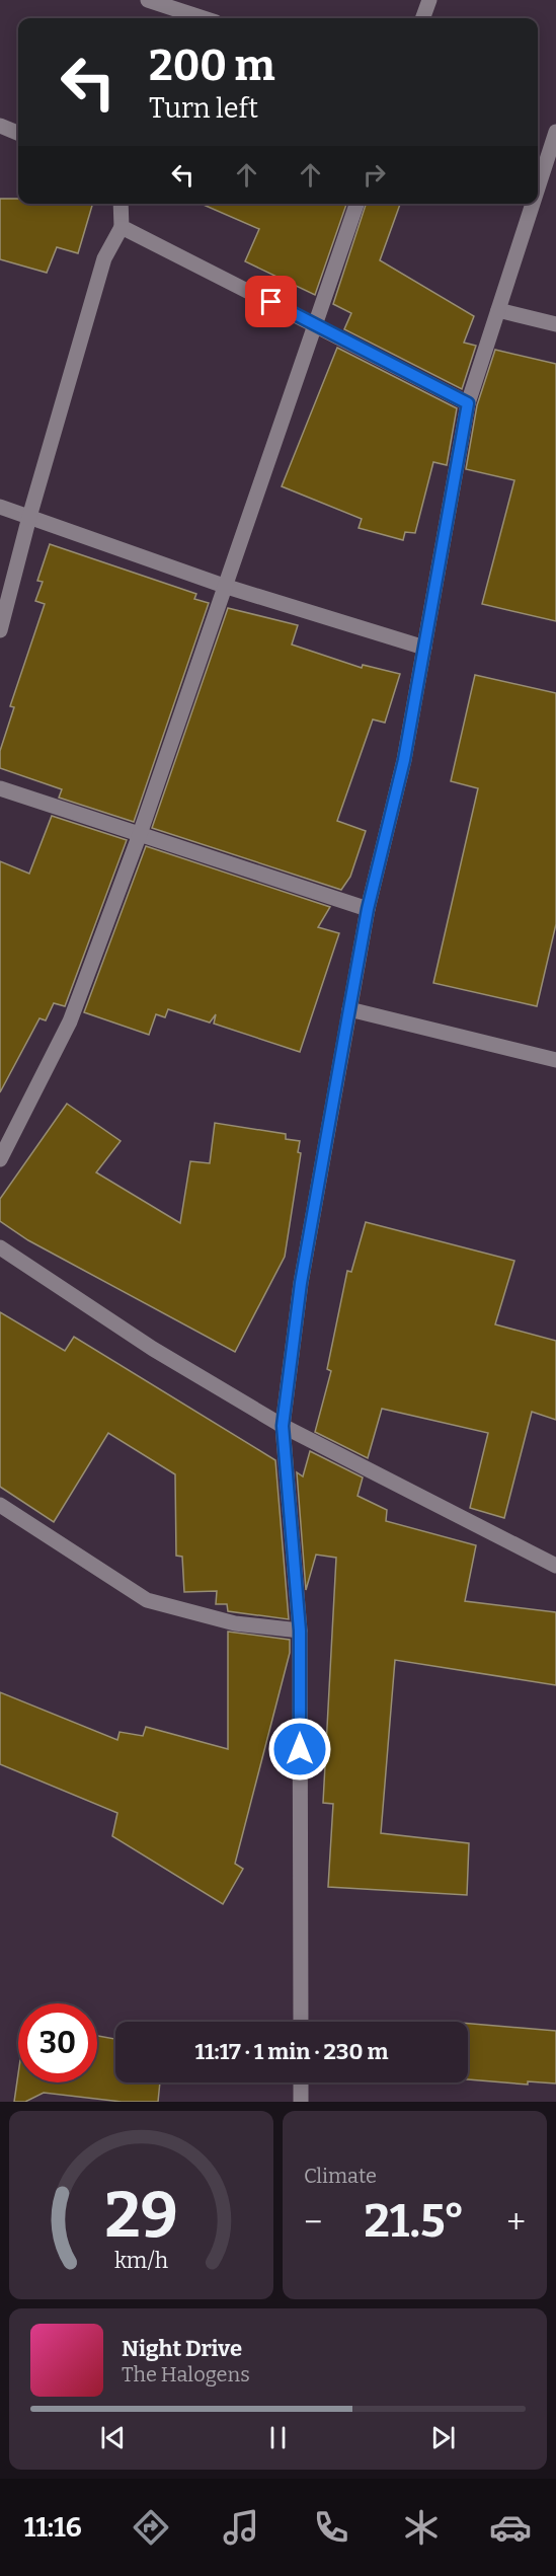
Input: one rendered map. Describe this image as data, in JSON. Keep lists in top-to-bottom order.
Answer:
{
  "page": {
    "turn": ["200 m", "Turn left"],
    "limit": "30",
    "trip": "11:17 · 1 min · 230 m",
    "tile": "Climate",
    "heat": ["−", "21.5°", "+"],
    "song": ["Night Drive", "The Halogens"],
    "tabs": "11:16",
    "gauge": ["29", "km/h"]
  }
}
